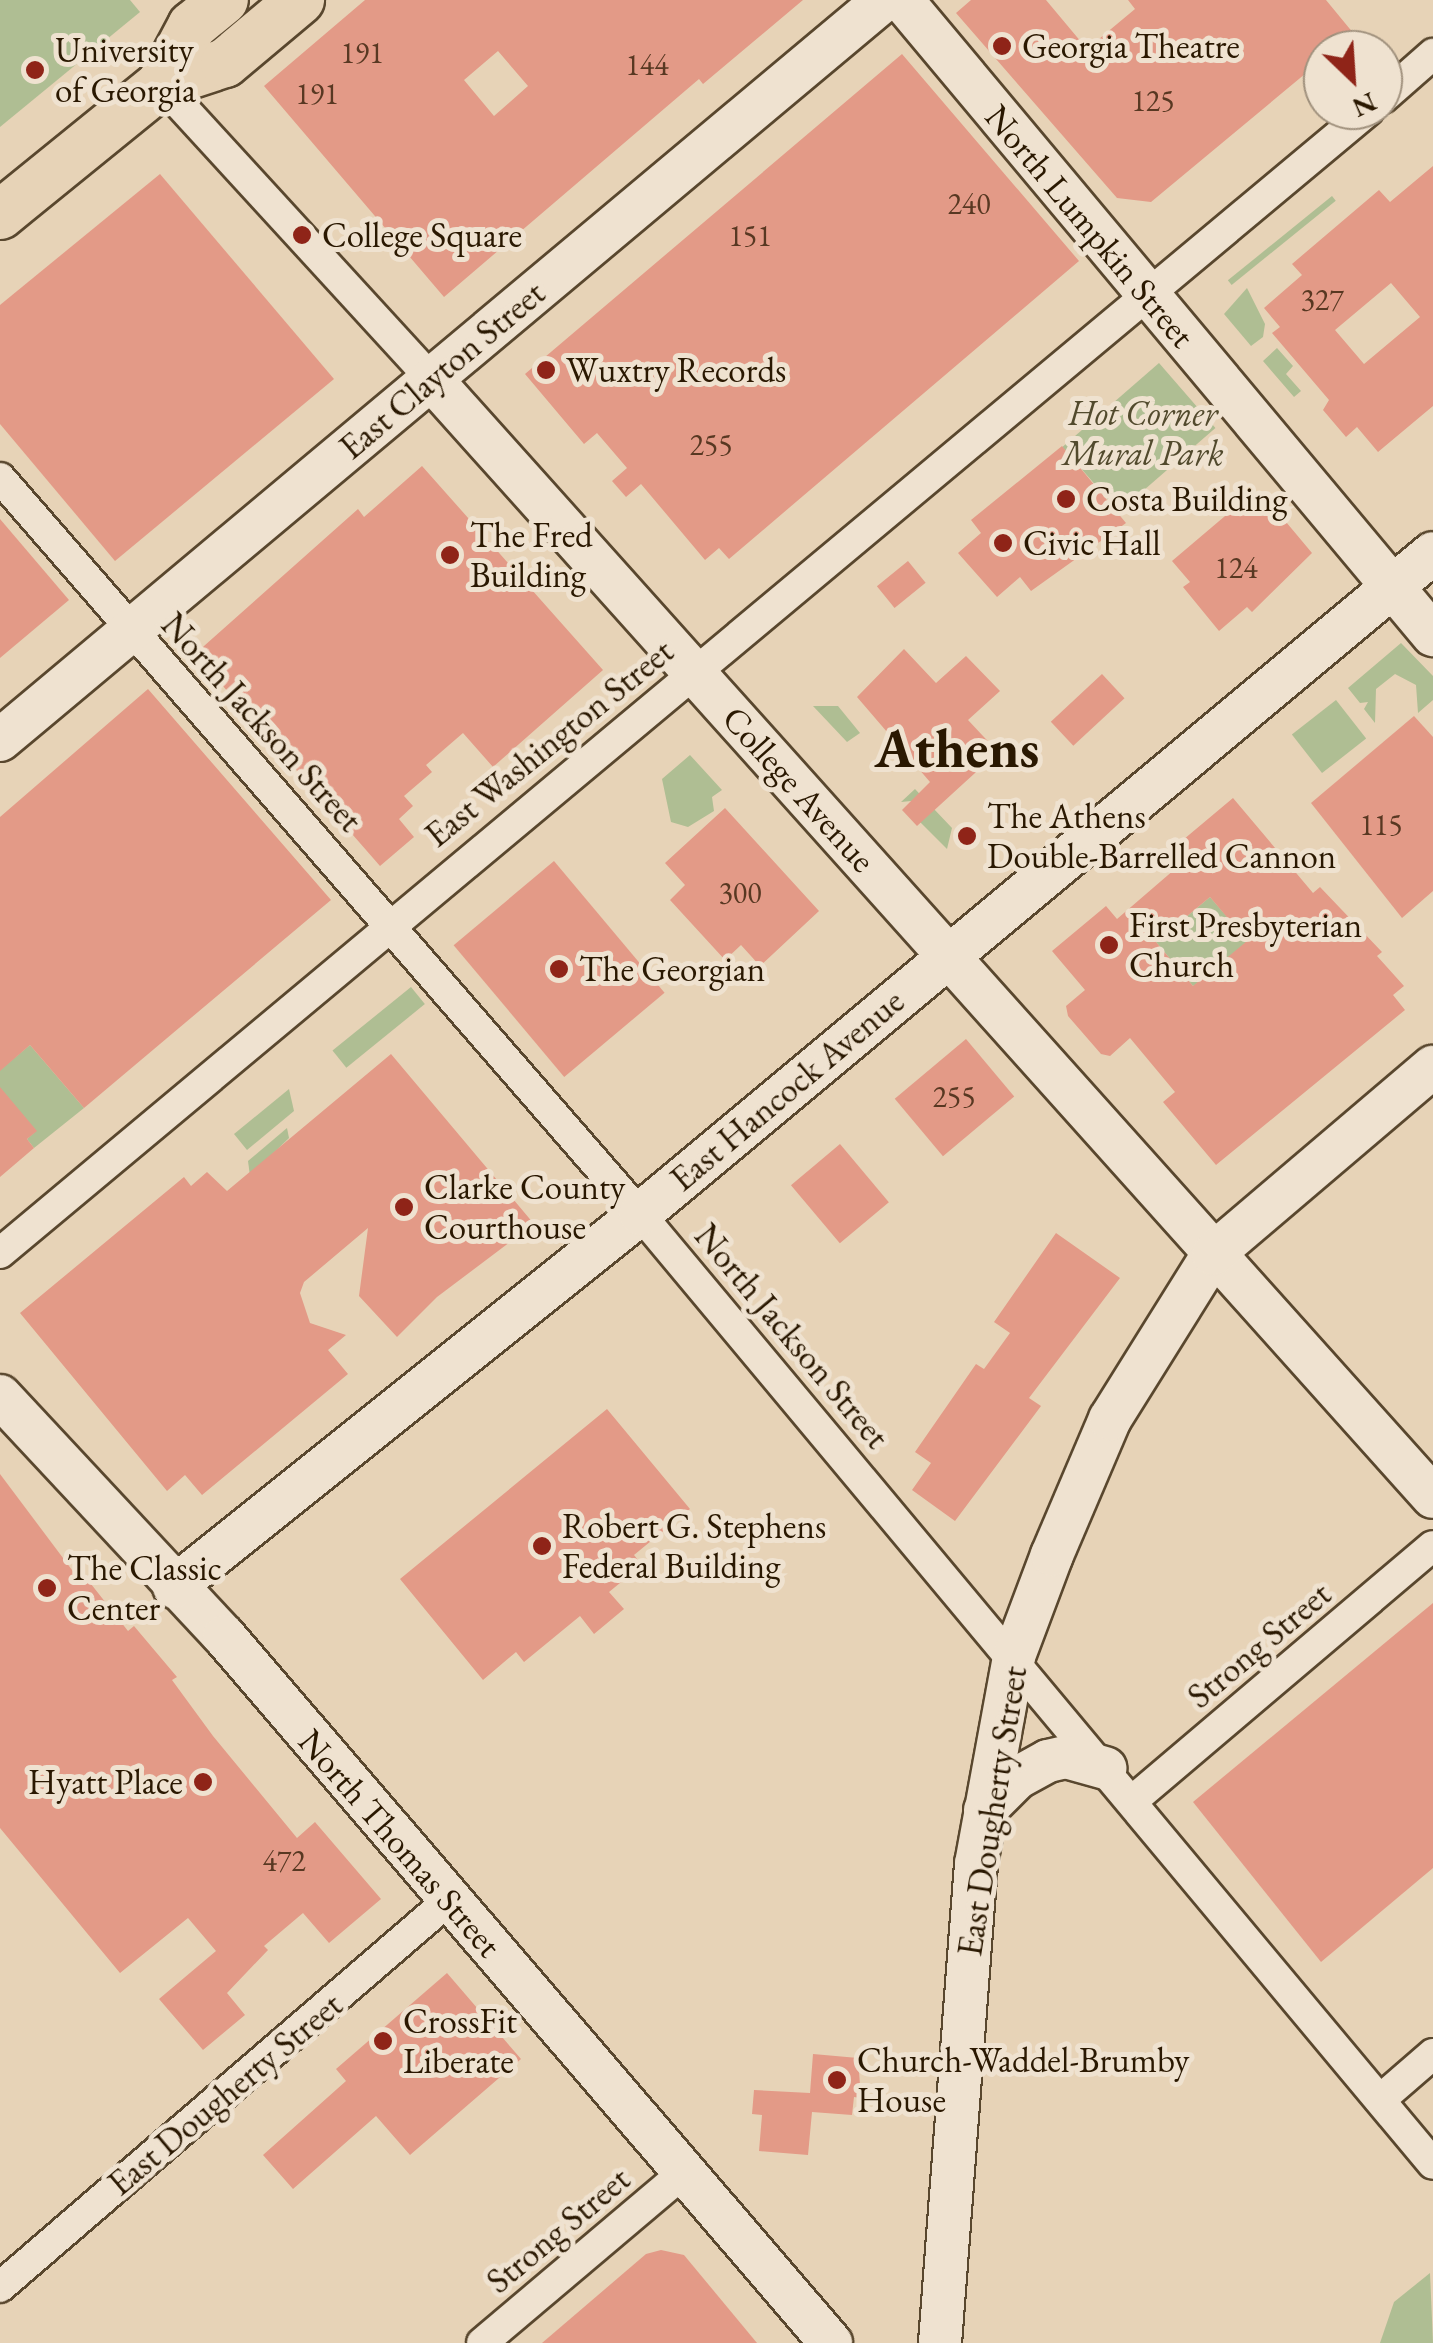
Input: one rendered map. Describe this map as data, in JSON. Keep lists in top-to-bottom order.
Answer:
{
  "streets": {
    "street": [
      "North Lumpkin Street",
      "East Clayton Street",
      "North Jackson Street",
      "East Washington Street",
      "College Avenue",
      "East Hancock Avenue",
      "Strong Street",
      "East Dougherty Street",
      "North Thomas Street"
    ]
  },
  "crossings": [
    ["North Lumpkin Street", "East Washington Street"],
    ["North Lumpkin Street", "East Hancock Avenue"],
    ["East Clayton Street", "North Jackson Street"],
    ["East Clayton Street", "College Avenue"],
    ["North Jackson Street", "East Washington Street"],
    ["North Jackson Street", "East Hancock Avenue"],
    ["North Jackson Street", "Strong Street"],
    ["North Jackson Street", "East Dougherty Street"],
    ["East Washington Street", "College Avenue"],
    ["College Avenue", "East Hancock Avenue"],
    ["College Avenue", "East Dougherty Street"],
    ["East Hancock Avenue", "North Thomas Street"],
    ["Strong Street", "North Thomas Street"],
    ["East Dougherty Street", "North Thomas Street"]
  ],
  "districts": ["Athens"],
  "parks": ["Hot Corner Mural Park"],
  "places": [
    "Georgia Theatre",
    "University of Georgia",
    "College Square",
    "Wuxtry Records",
    "Costa Building",
    "Civic Hall",
    "The Fred Building",
    "The Athens Double-Barrelled Cannon",
    "First Presbyterian Church",
    "The Georgian",
    "Clarke County Courthouse",
    "Robert G. Stephens Federal Building",
    "The Classic Center",
    "Hyatt Place",
    "CrossFit Liberate",
    "Church-Waddel-Brumby House"
  ],
  "house_numbers": [
    "191",
    "144",
    "191",
    "125",
    "240",
    "151",
    "327",
    "255",
    "124",
    "115",
    "300",
    "255",
    "472"
  ],
  "north": "bottom right"
}
